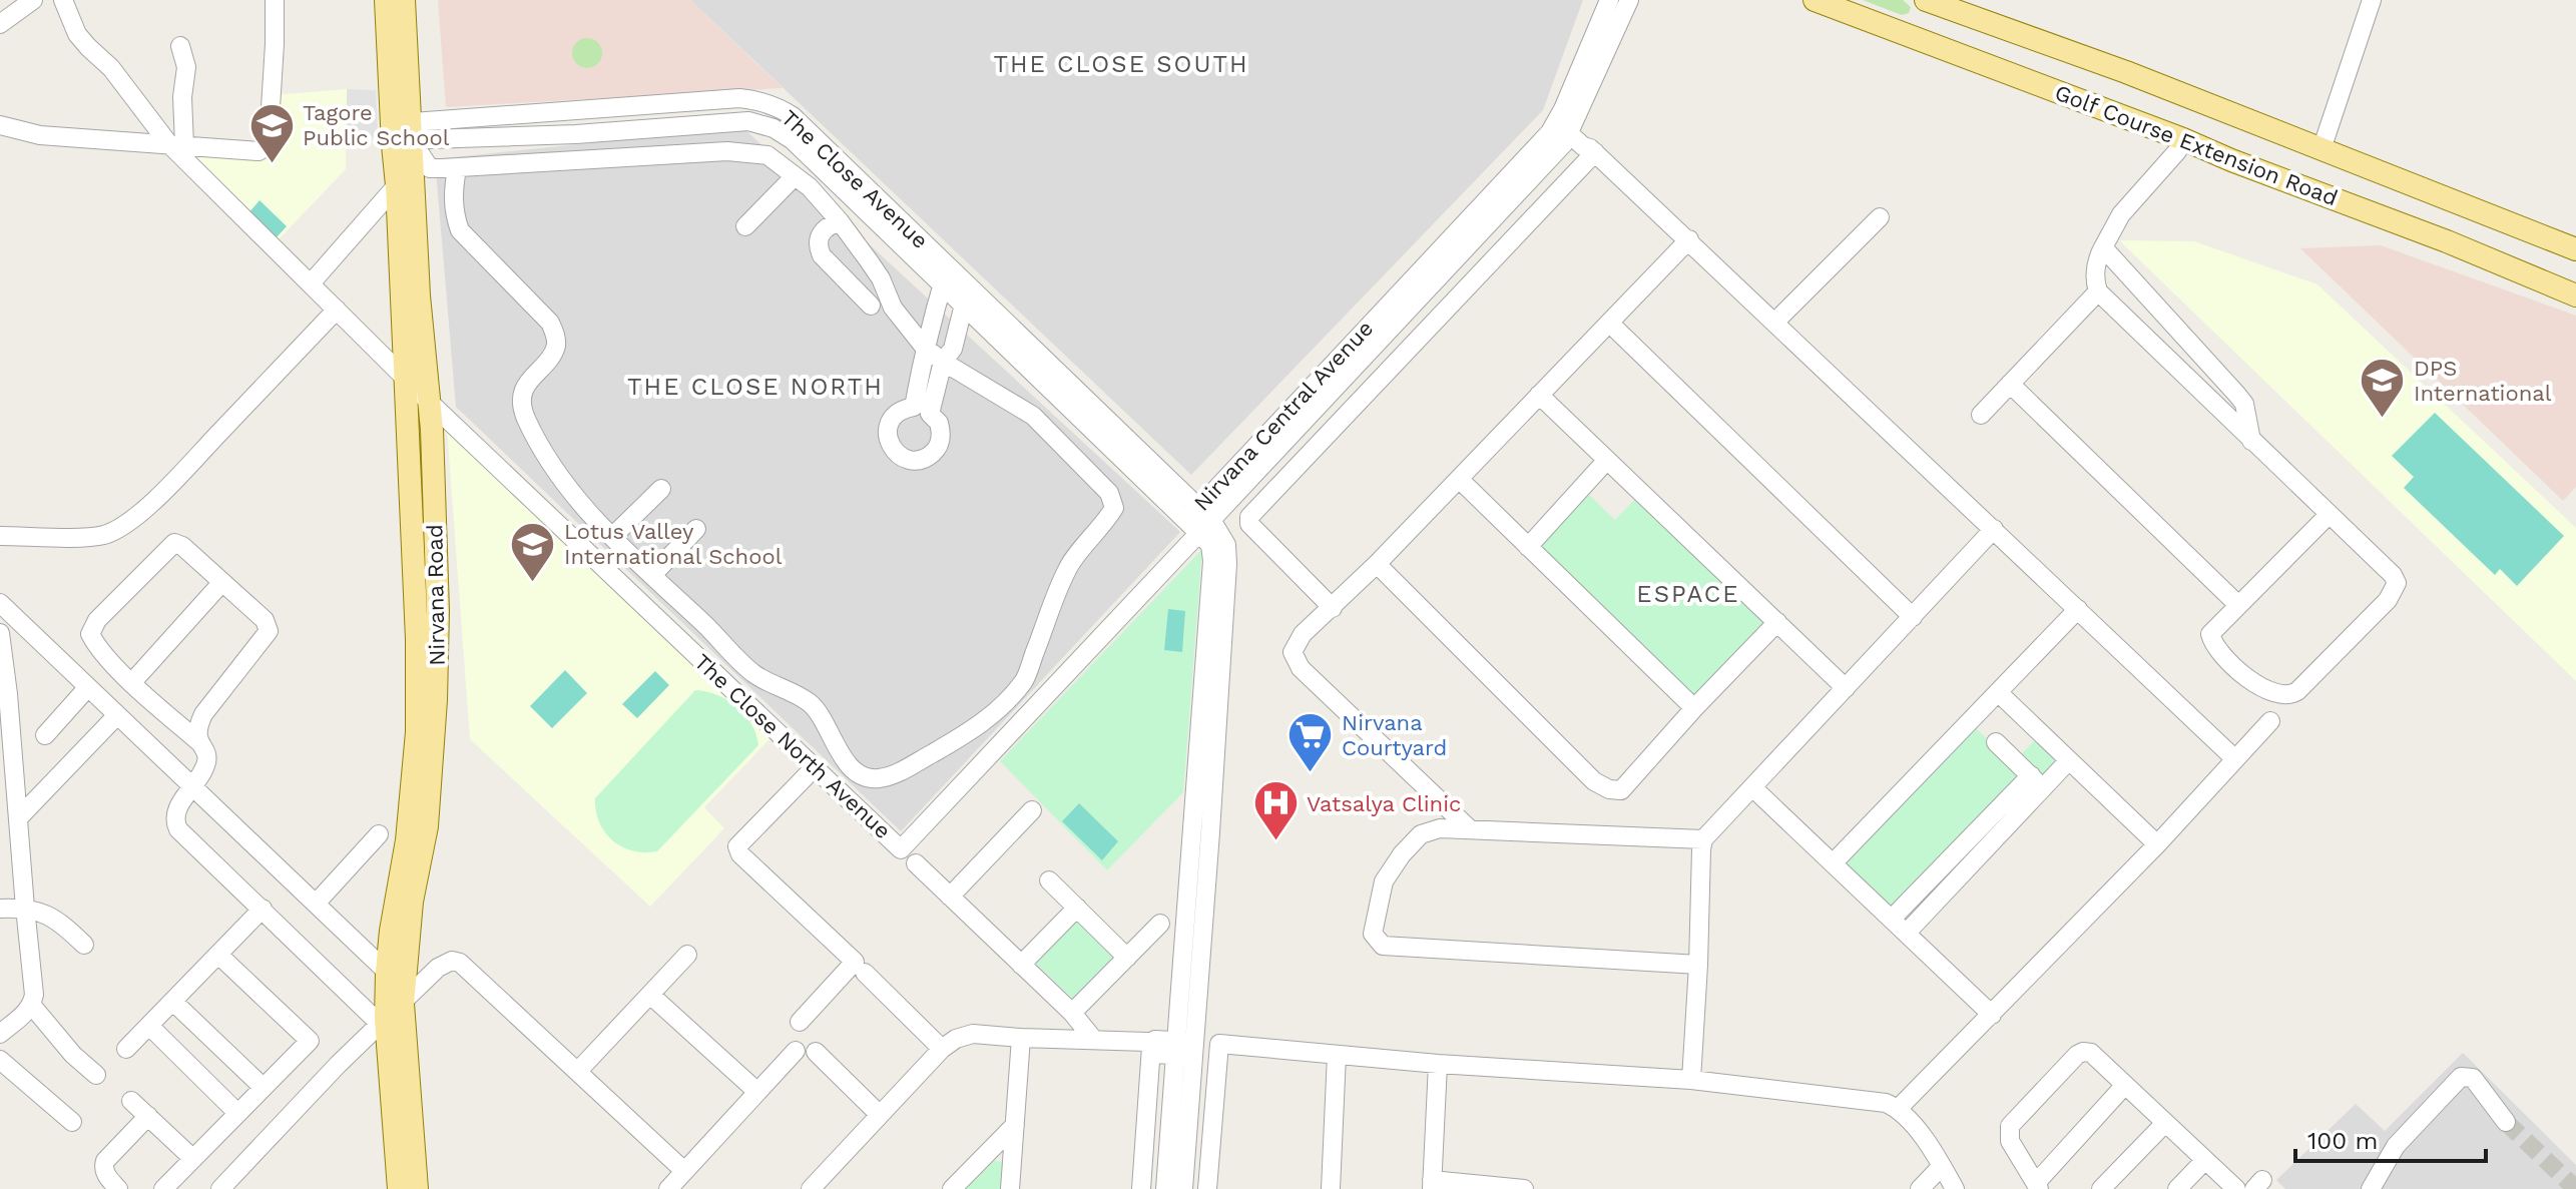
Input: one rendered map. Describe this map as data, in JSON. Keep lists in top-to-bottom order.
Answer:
{
  "streets": {
    "main road": ["Golf Course Extension Road", "Nirvana Road"],
    "street": ["The Close Avenue", "Nirvana Central Avenue", "The Close North Avenue"]
  },
  "crossings": [
    ["The Close Avenue", "Nirvana Central Avenue"],
    ["The Close Avenue", "Nirvana Road"],
    ["The Close Avenue", "The Close North Avenue"],
    ["Nirvana Central Avenue", "The Close North Avenue"],
    ["Nirvana Road", "The Close North Avenue"]
  ],
  "districts": ["THE CLOSE SOUTH", "THE CLOSE NORTH", "ESPACE"],
  "places": {
    "school or university": ["Tagore Public School", "DPS International", "Lotus Valley International School"],
    "supermarket": ["Nirvana Courtyard"],
    "hospital": ["Vatsalya Clinic"]
  },
  "scale_bar": "100 m"
}
